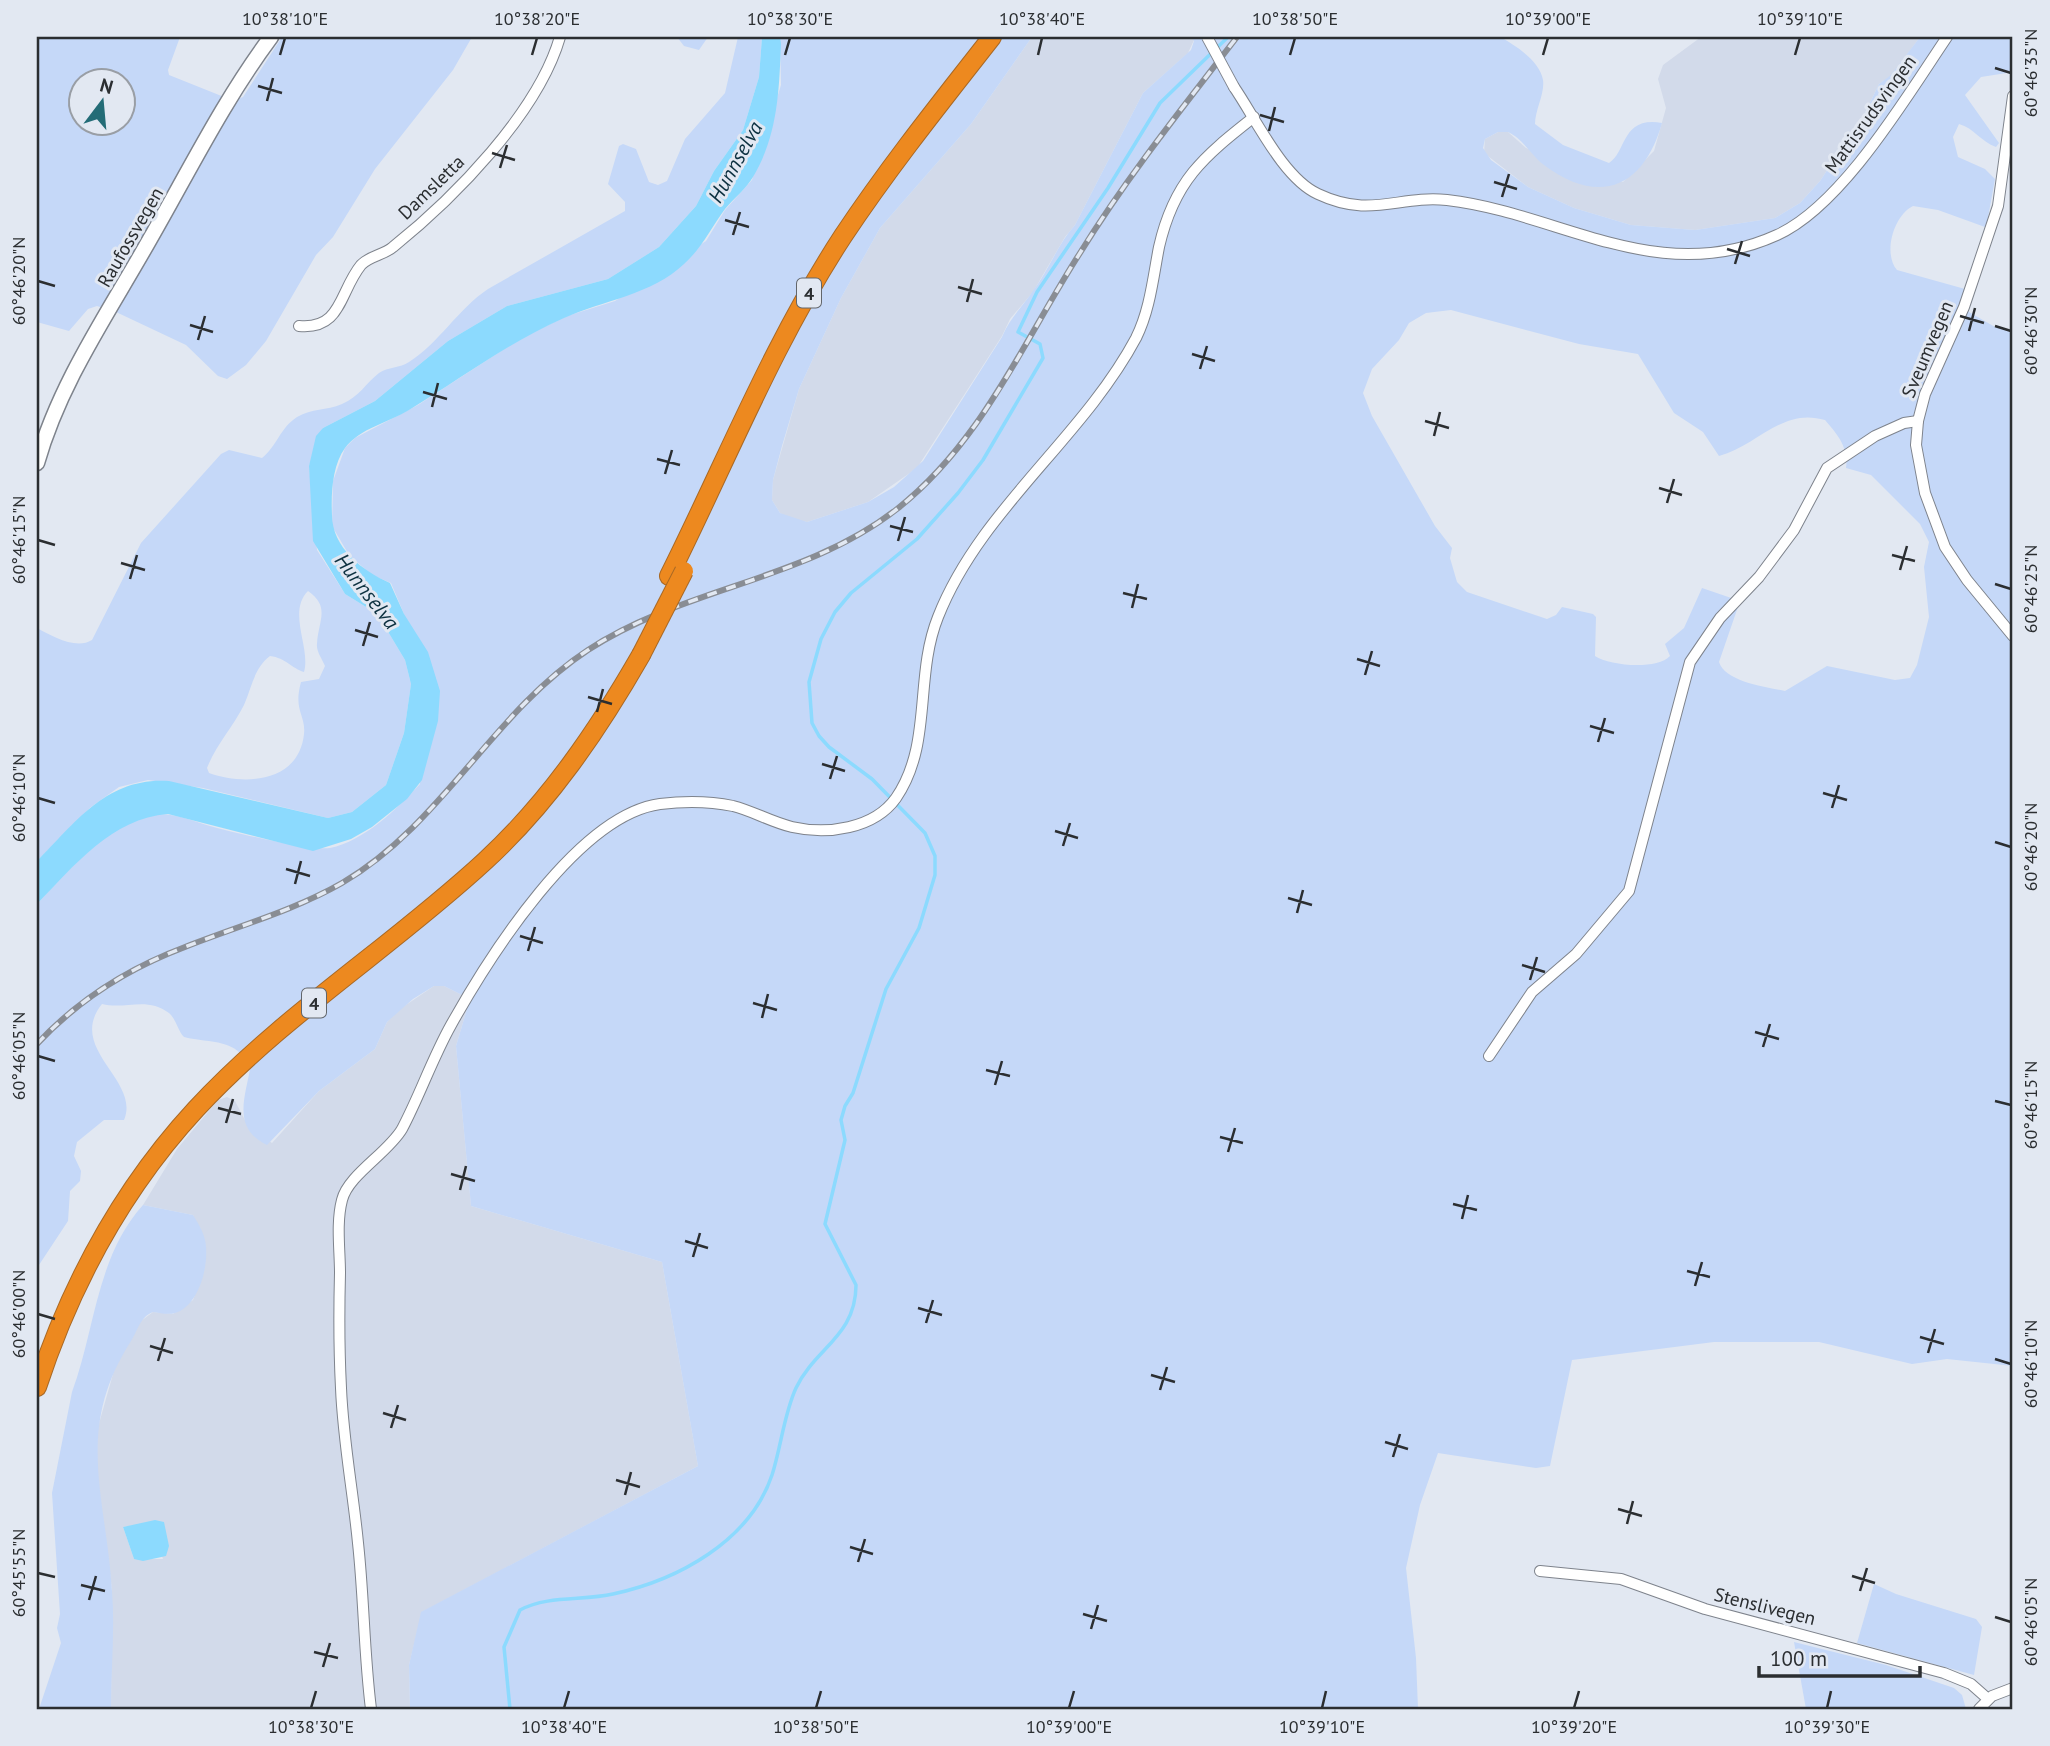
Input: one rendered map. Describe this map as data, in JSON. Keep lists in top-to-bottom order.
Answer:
{
  "streets": {
    "highway": ["4"],
    "main road": ["Raufossvegen"],
    "street": [
      "Mattisrudsvingen",
      "Damsletta",
      "Sveumvegen",
      "Stenslivegen"
    ]
  },
  "water": ["Hunnselva"],
  "scale_bar": "100 m",
  "north": "top",
  "coordinates": [
    "10°38'10\"E",
    "10°38'20\"E",
    "10°38'30\"E",
    "10°38'40\"E",
    "10°38'50\"E",
    "10°39'00\"E",
    "10°39'10\"E",
    "60°46'35\"N",
    "60°46'20\"N",
    "60°46'30\"N",
    "60°46'15\"N",
    "60°46'25\"N",
    "60°46'10\"N",
    "60°46'05\"N",
    "60°46'00\"N",
    "60°45'55\"N",
    "10°39'20\"E",
    "10°39'30\"E"
  ]
}
